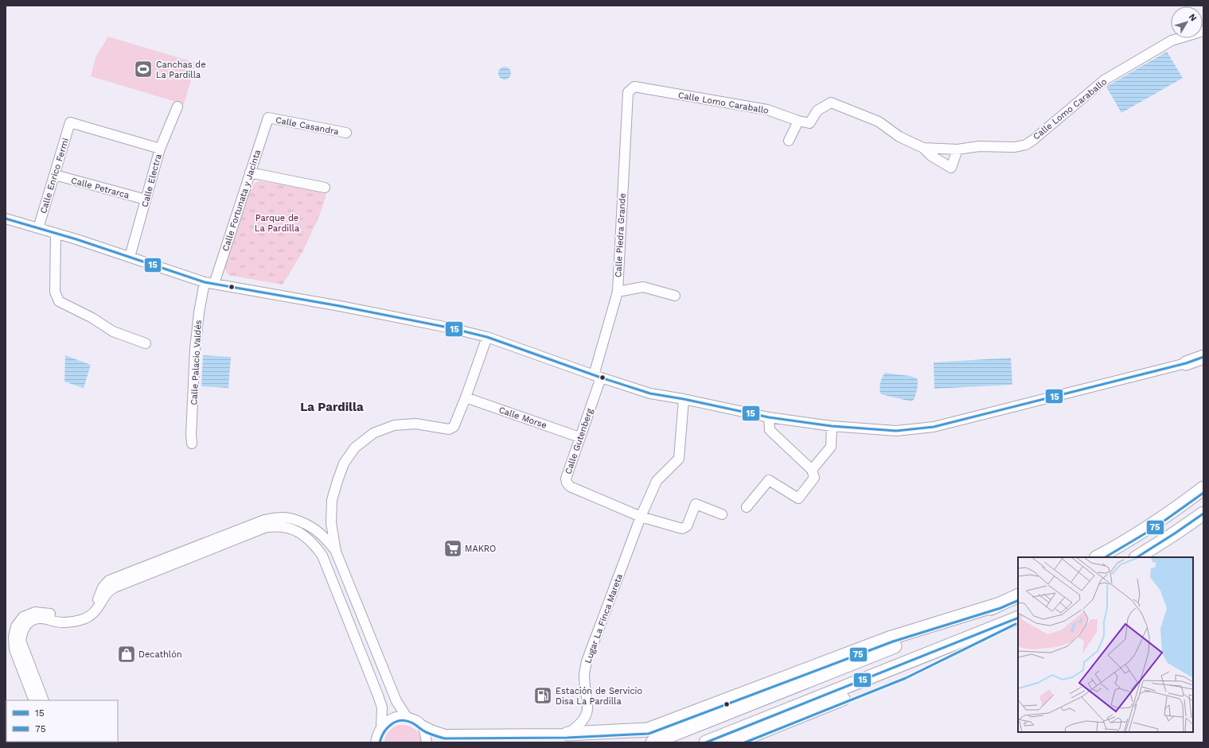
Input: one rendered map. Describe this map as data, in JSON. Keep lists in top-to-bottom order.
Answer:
{
  "streets": {
    "street": [
      "Calle Lomo Caraballo",
      "Calle Casandra",
      "Calle Enrico Fermi",
      "Calle Electra",
      "Calle Petrarca",
      "Calle Fortunata y Jacinta",
      "Calle Piedra Grande",
      "Calle Palacio Valdés",
      "Calle Morse",
      "Calle Gutenberg",
      "Lugar La Finca Mareta"
    ]
  },
  "crossings": [
    ["Calle Lomo Caraballo", "Calle Piedra Grande"],
    ["Calle Casandra", "Calle Fortunata y Jacinta"],
    ["Calle Enrico Fermi", "Calle Electra"],
    ["Calle Enrico Fermi", "Calle Petrarca"],
    ["Calle Electra", "Calle Petrarca"],
    ["Calle Fortunata y Jacinta", "Calle Palacio Valdés"],
    ["Calle Piedra Grande", "Calle Gutenberg"],
    ["Calle Morse", "Calle Gutenberg"],
    ["Calle Gutenberg", "Lugar La Finca Mareta"]
  ],
  "districts": ["La Pardilla"],
  "parks": ["Parque de La Pardilla"],
  "places": {
    "sports": ["Canchas de La Pardilla"],
    "supermarket": ["MAKRO"],
    "shop": ["Decathlón"],
    "fuel station": ["Estación de Servicio Disa La Pardilla"]
  },
  "lines": ["transit line 15", "transit line 75"],
  "legend": ["15", "75"],
  "north": "top right"
}
